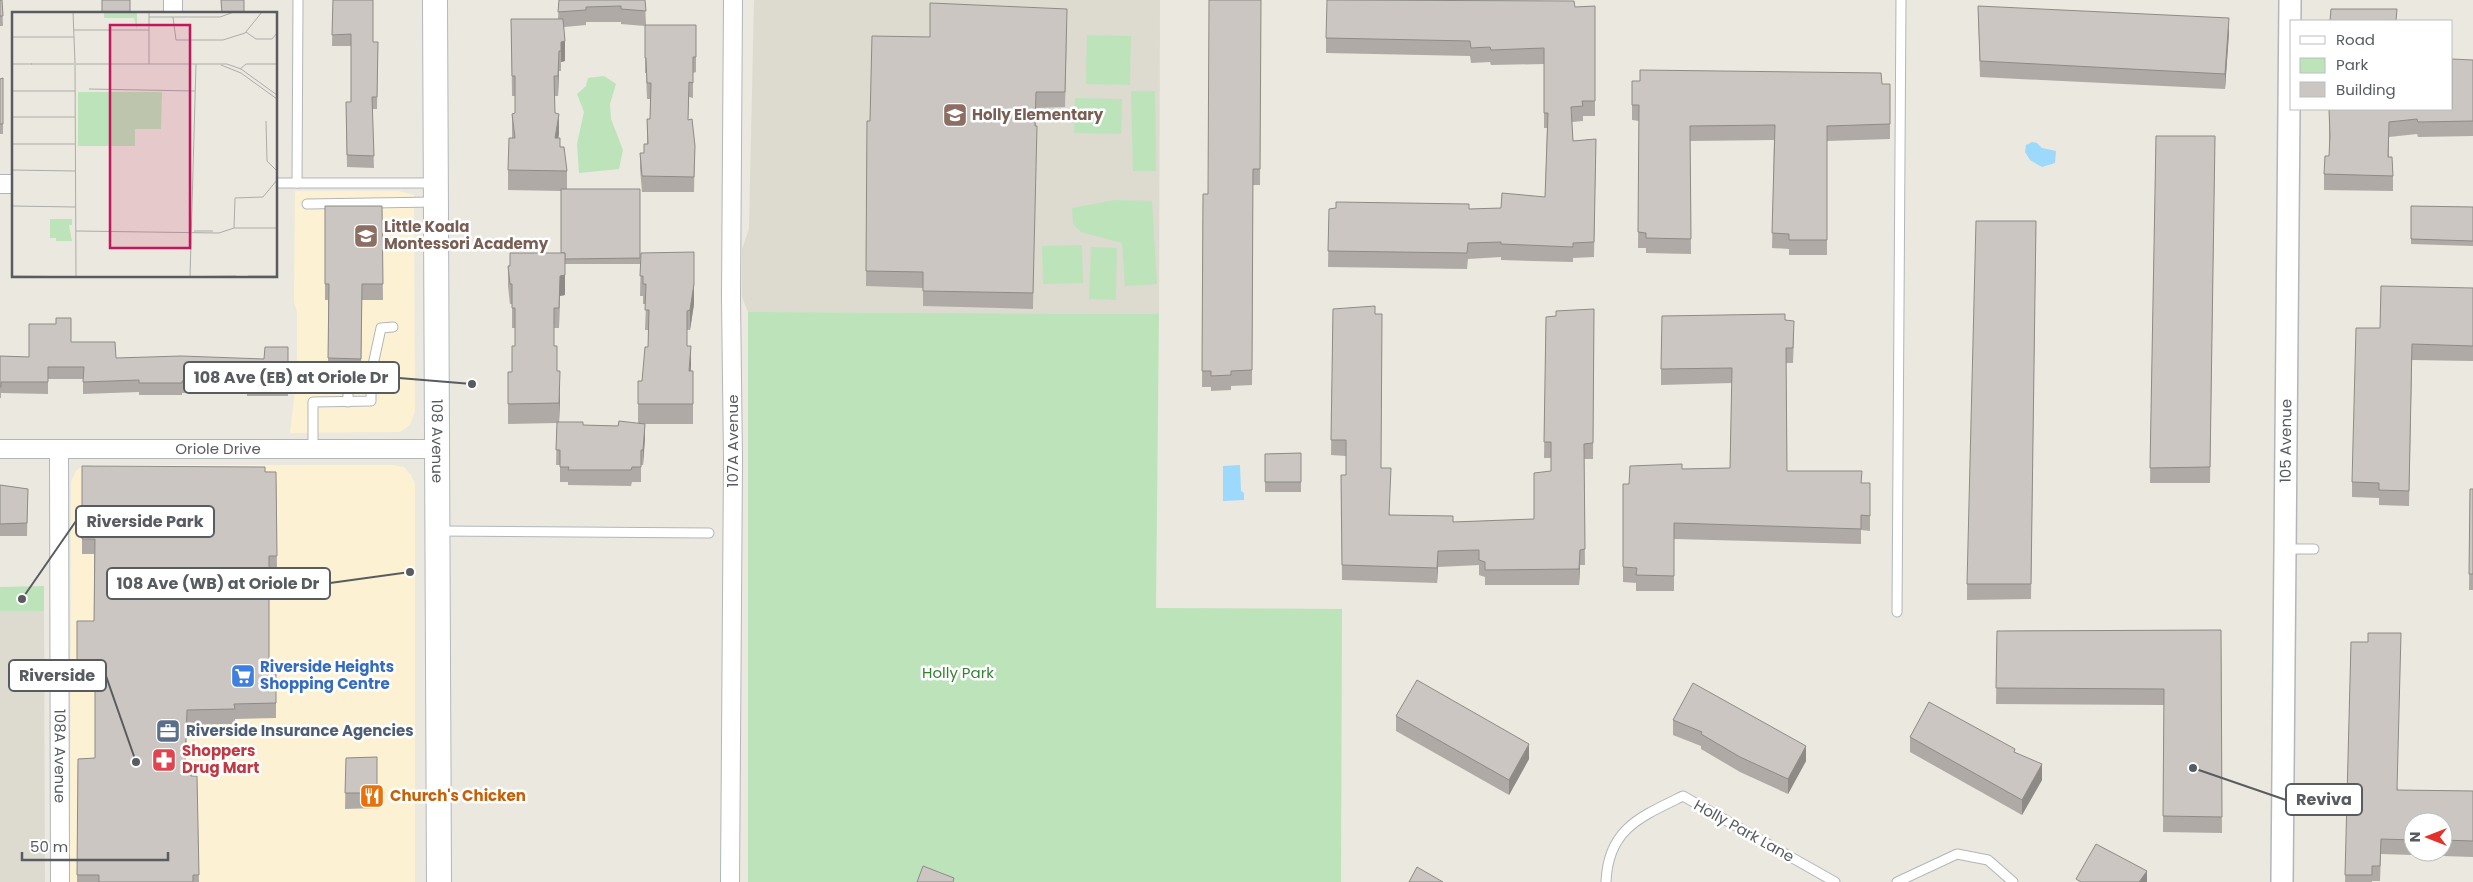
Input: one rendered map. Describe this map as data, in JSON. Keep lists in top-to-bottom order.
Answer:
{
  "streets": {
    "main road": ["108 Avenue"],
    "street": [
      "107A Avenue",
      "105 Avenue",
      "Oriole Drive",
      "108A Avenue"
    ],
    "lane": ["Holly Park Lane"]
  },
  "crossings": [
    ["108 Avenue", "Oriole Drive"],
    ["Oriole Drive", "108A Avenue"]
  ],
  "parks": ["Holly Park"],
  "places": {
    "school or university": ["Holly Elementary", "Little Koala Montessori Academy"],
    "other": [
      "108 Ave (EB) at Oriole Dr",
      "108 Ave (WB) at Oriole Dr",
      "Riverside Park",
      "Riverside",
      "Reviva"
    ],
    "supermarket": ["Riverside Heights Shopping Centre"],
    "office": ["Riverside Insurance Agencies"],
    "pharmacy": ["Shoppers Drug Mart"],
    "restaurant": ["Church's Chicken"]
  },
  "legend": ["Road", "Park", "Building"],
  "scale_bar": "50 m",
  "north": "left"
}
